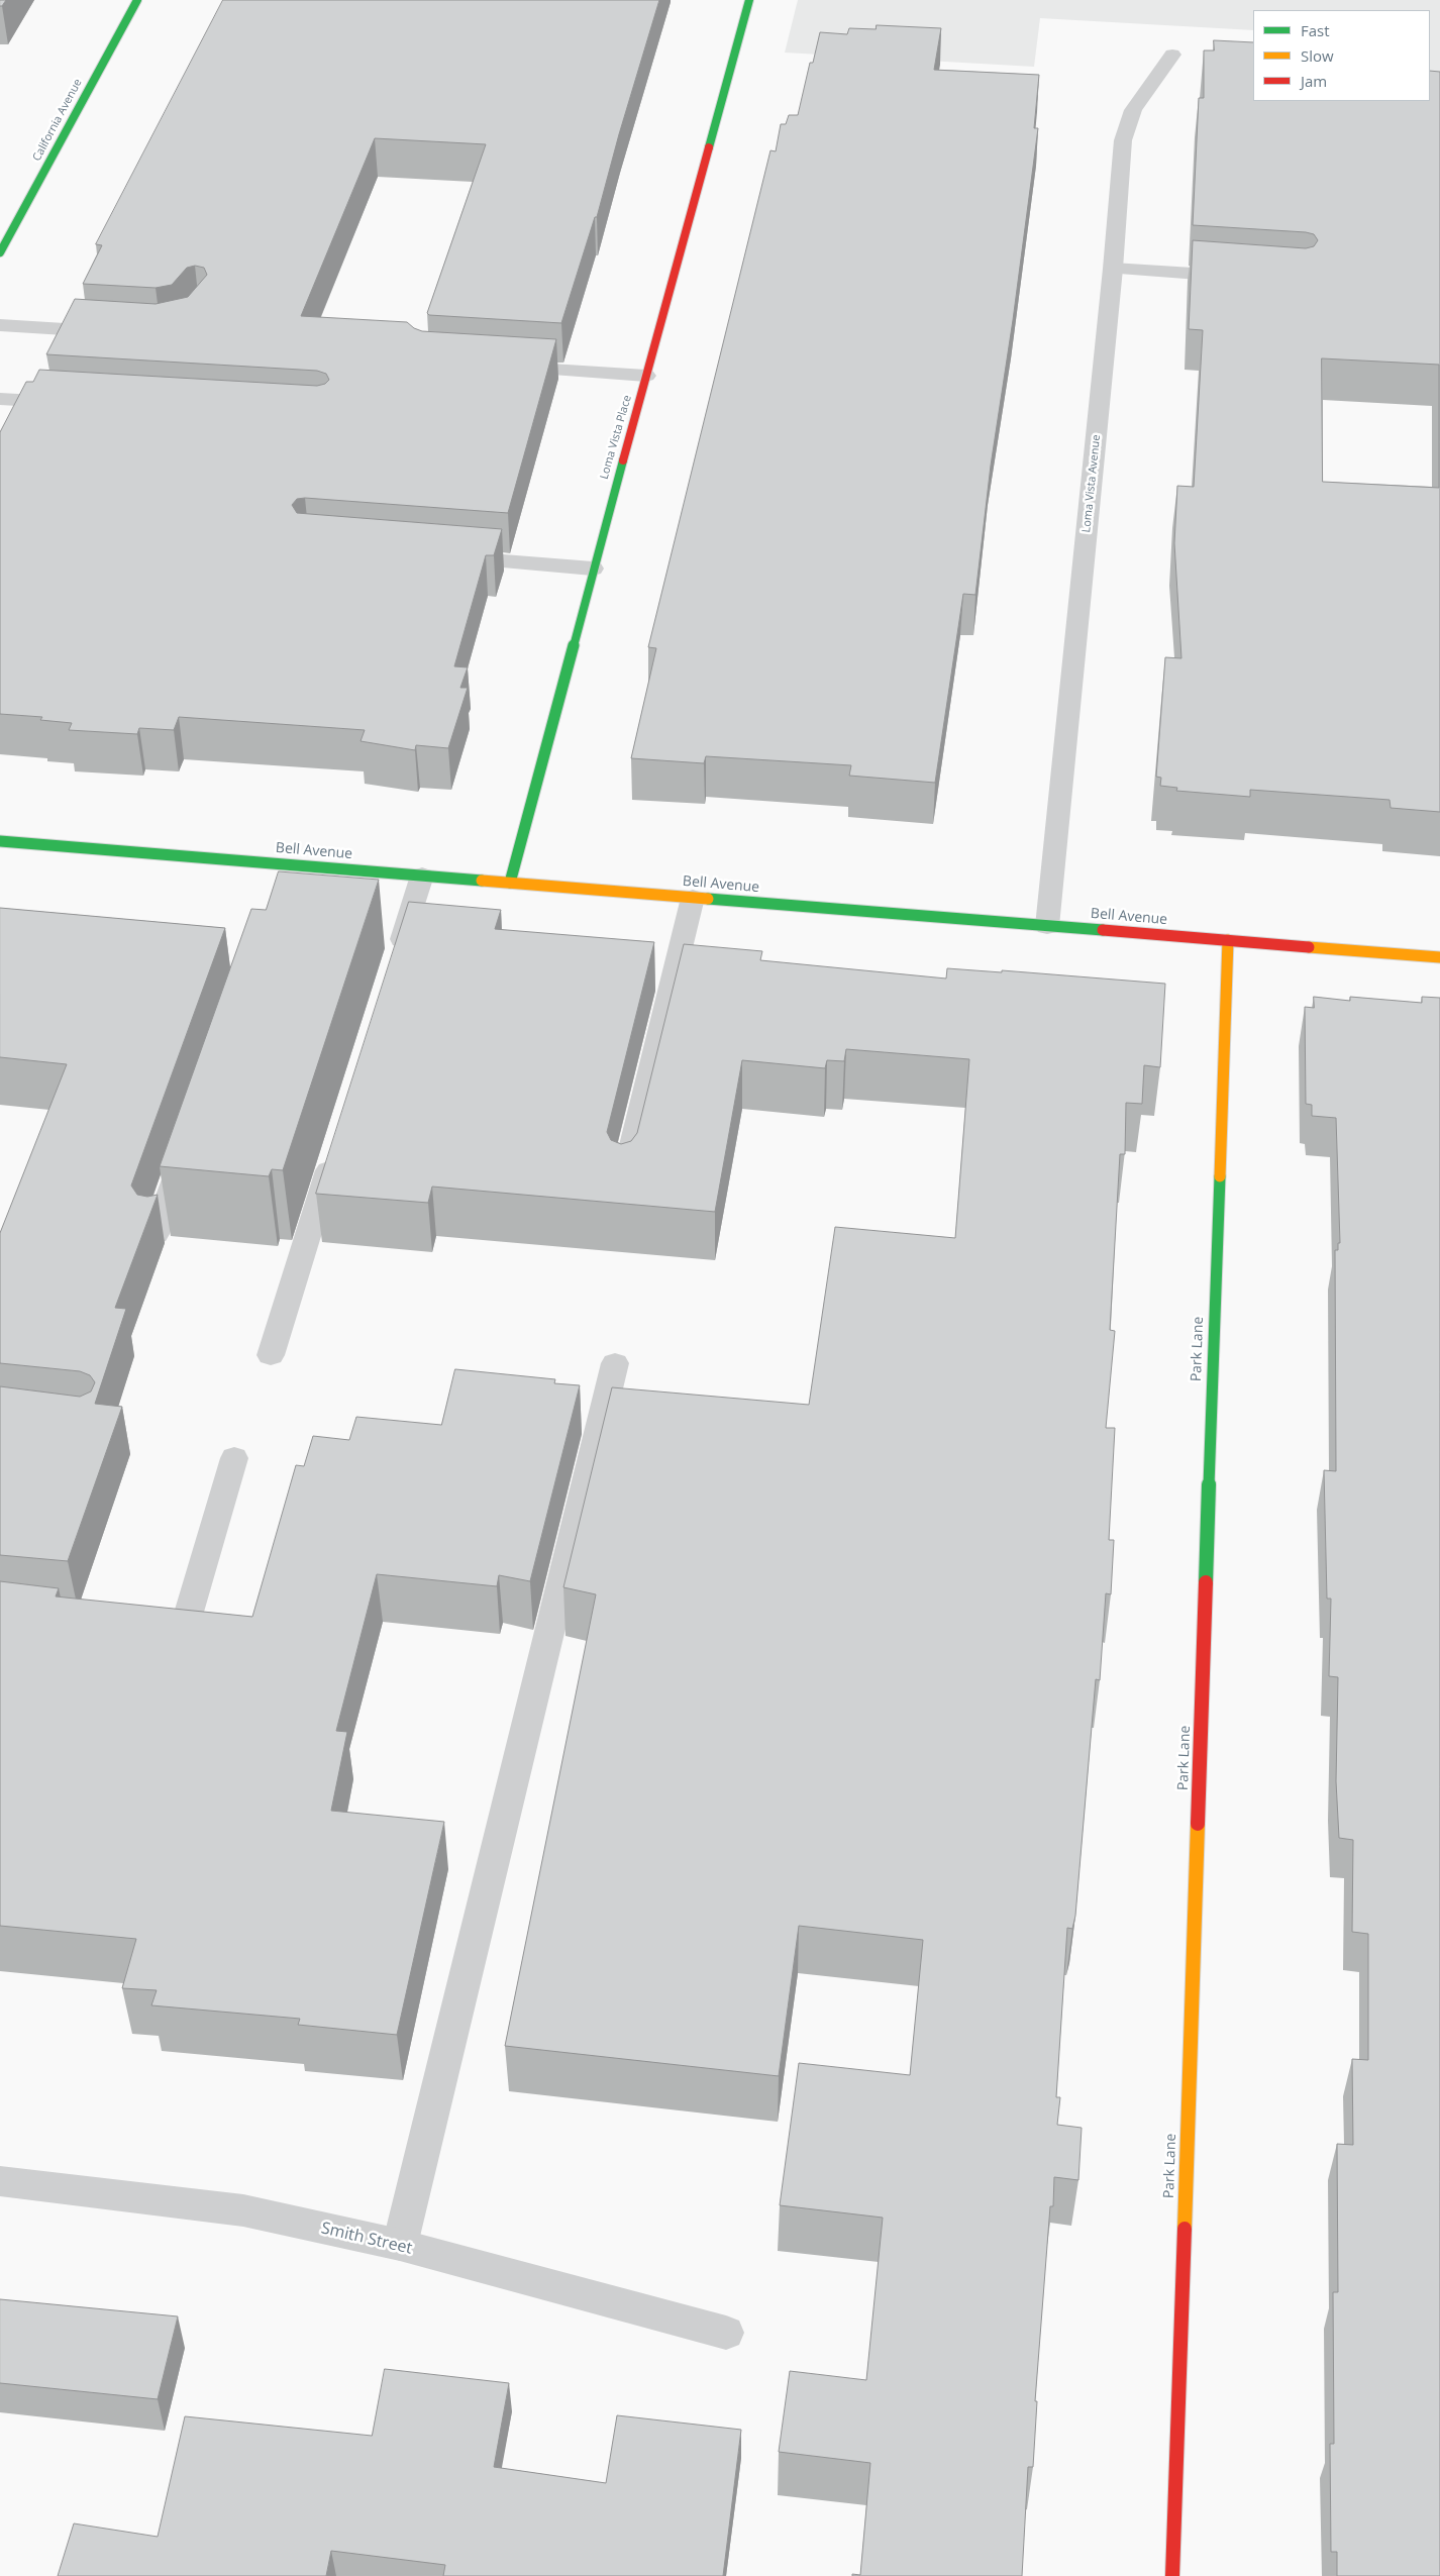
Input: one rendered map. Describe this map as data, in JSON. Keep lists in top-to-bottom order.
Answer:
{
  "streets": {
    "street": [
      "California Avenue",
      "Loma Vista Place",
      "Loma Vista Avenue",
      "Bell Avenue",
      "Park Lane",
      "Smith Street"
    ]
  },
  "crossings": [
    ["Loma Vista Place", "Bell Avenue"],
    ["Loma Vista Avenue", "Bell Avenue"],
    ["Bell Avenue", "Park Lane"]
  ],
  "legend": ["Fast", "Slow", "Jam"]
}
